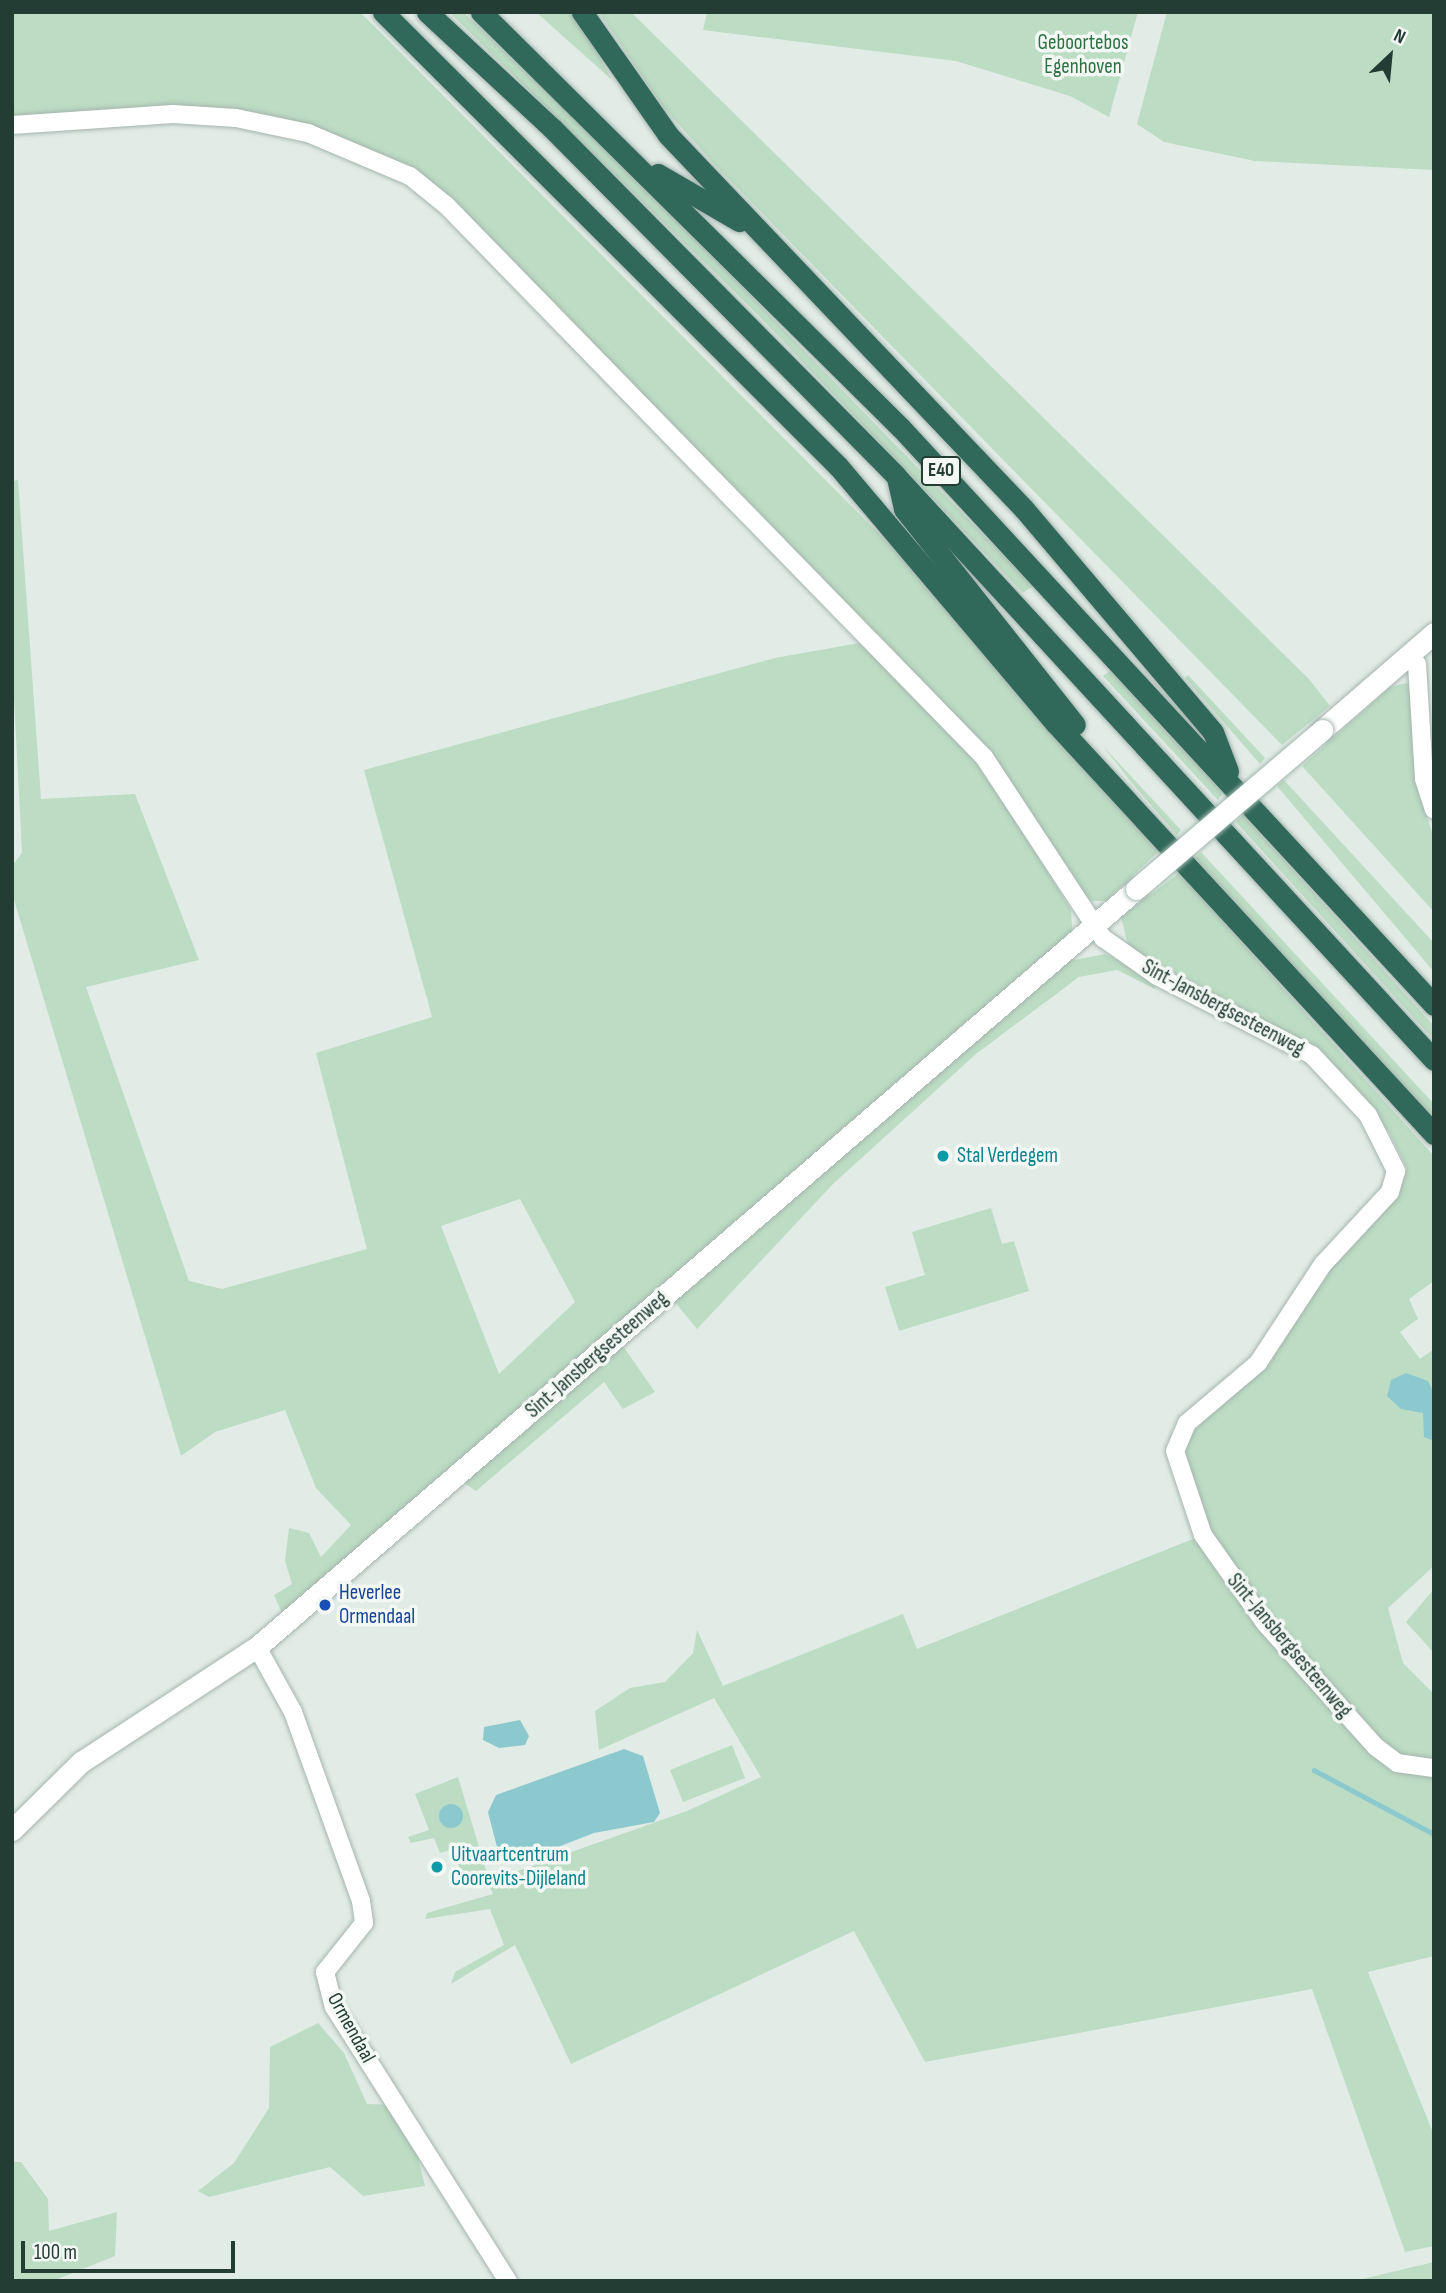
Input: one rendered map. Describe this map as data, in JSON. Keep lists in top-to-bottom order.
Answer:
{
  "streets": {
    "highway": ["E40"],
    "main road": ["Sint-Jansbergsesteenweg"],
    "street": ["Ormendaal"]
  },
  "crossings": [
    ["Sint-Jansbergsesteenweg", "Ormendaal"]
  ],
  "parks": ["Geboortebos Egenhoven"],
  "places": ["Stal Verdegem", "Heverlee Ormendaal", "Uitvaartcentrum Coorevits-Dijleland"],
  "scale_bar": "100 m",
  "north": "top right"
}
